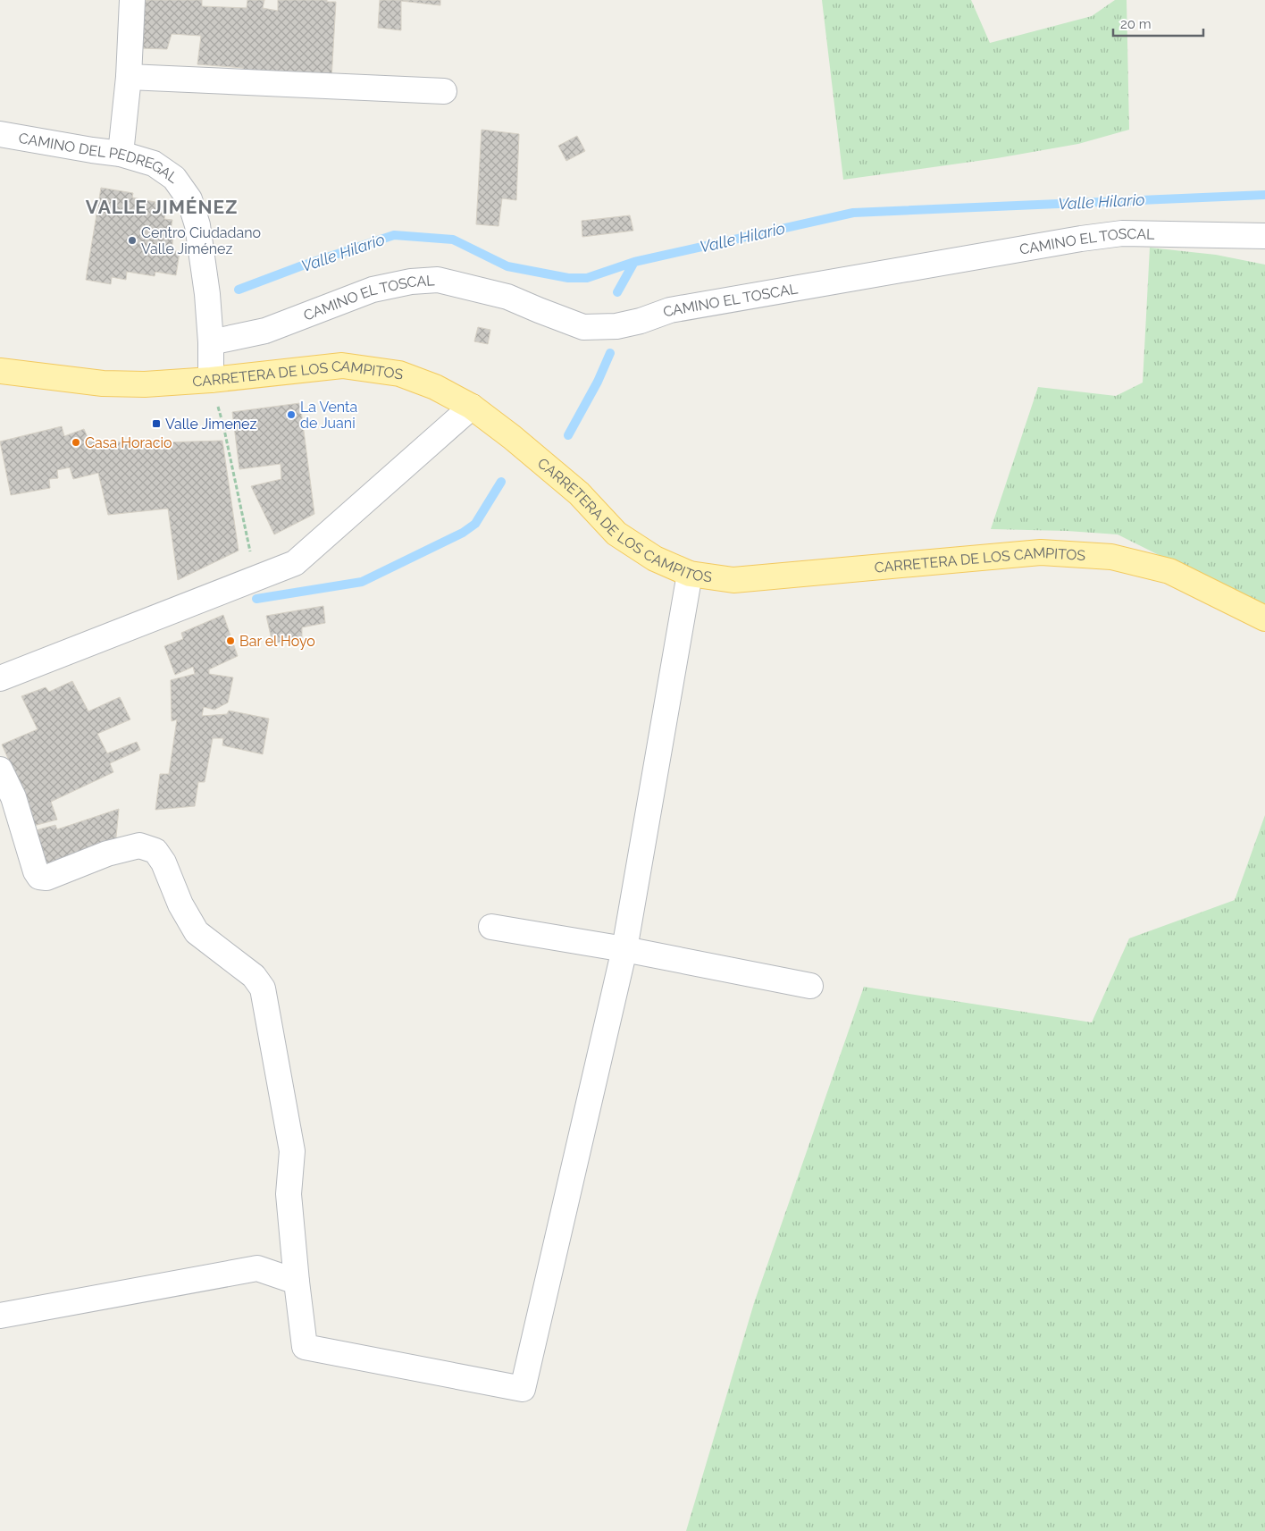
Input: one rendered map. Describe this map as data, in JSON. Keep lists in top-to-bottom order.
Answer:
{
  "streets": {
    "main road": ["CARRETERA DE LOS CAMPITOS"],
    "street": ["CAMINO DEL PEDREGAL", "CAMINO EL TOSCAL"]
  },
  "crossings": [
    ["CAMINO DEL PEDREGAL", "CAMINO EL TOSCAL"],
    ["CAMINO DEL PEDREGAL", "CARRETERA DE LOS CAMPITOS"]
  ],
  "districts": ["VALLE JIMÉNEZ"],
  "water": ["Valle Hilario"],
  "places": {
    "other": [
      "Centro Ciudadano Valle Jiménez",
      "La Venta de Juani",
      "Casa Horacio",
      "Bar el Hoyo"
    ],
    "transit": ["Valle Jimenez"]
  },
  "scale_bar": "20 m"
}
